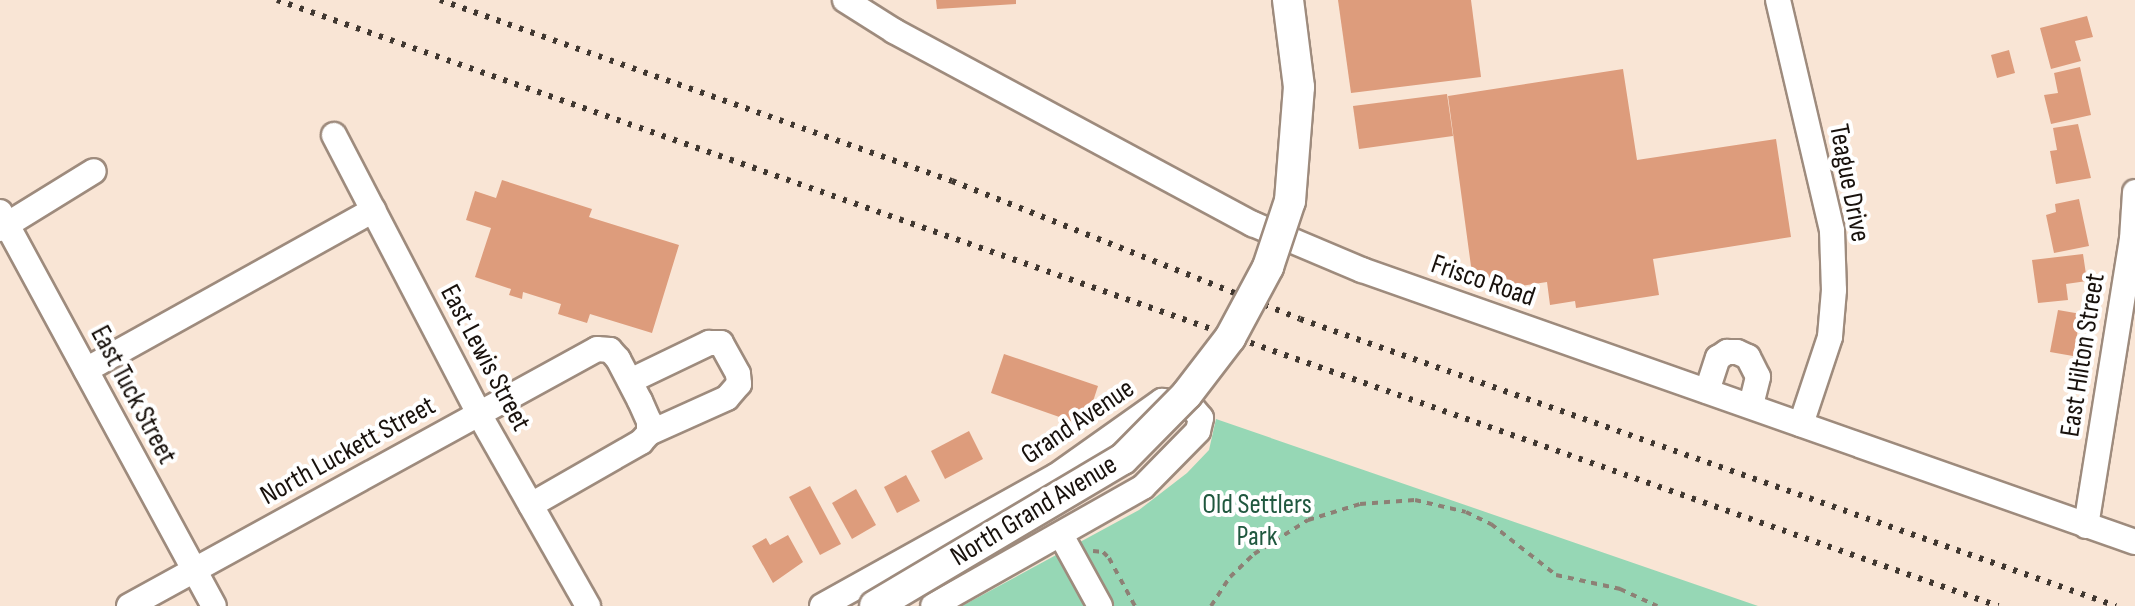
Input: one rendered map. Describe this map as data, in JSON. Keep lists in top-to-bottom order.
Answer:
{
  "streets": {
    "main road": ["North Grand Avenue"],
    "street": [
      "Teague Drive",
      "Frisco Road",
      "East Hilton Street",
      "East Lewis Street",
      "East Tuck Street",
      "Grand Avenue",
      "North Luckett Street"
    ]
  },
  "crossings": [
    ["Teague Drive", "Frisco Road"],
    ["Frisco Road", "East Hilton Street"],
    ["East Lewis Street", "North Luckett Street"],
    ["East Tuck Street", "North Luckett Street"]
  ],
  "parks": ["Old Settlers Park"]
}
